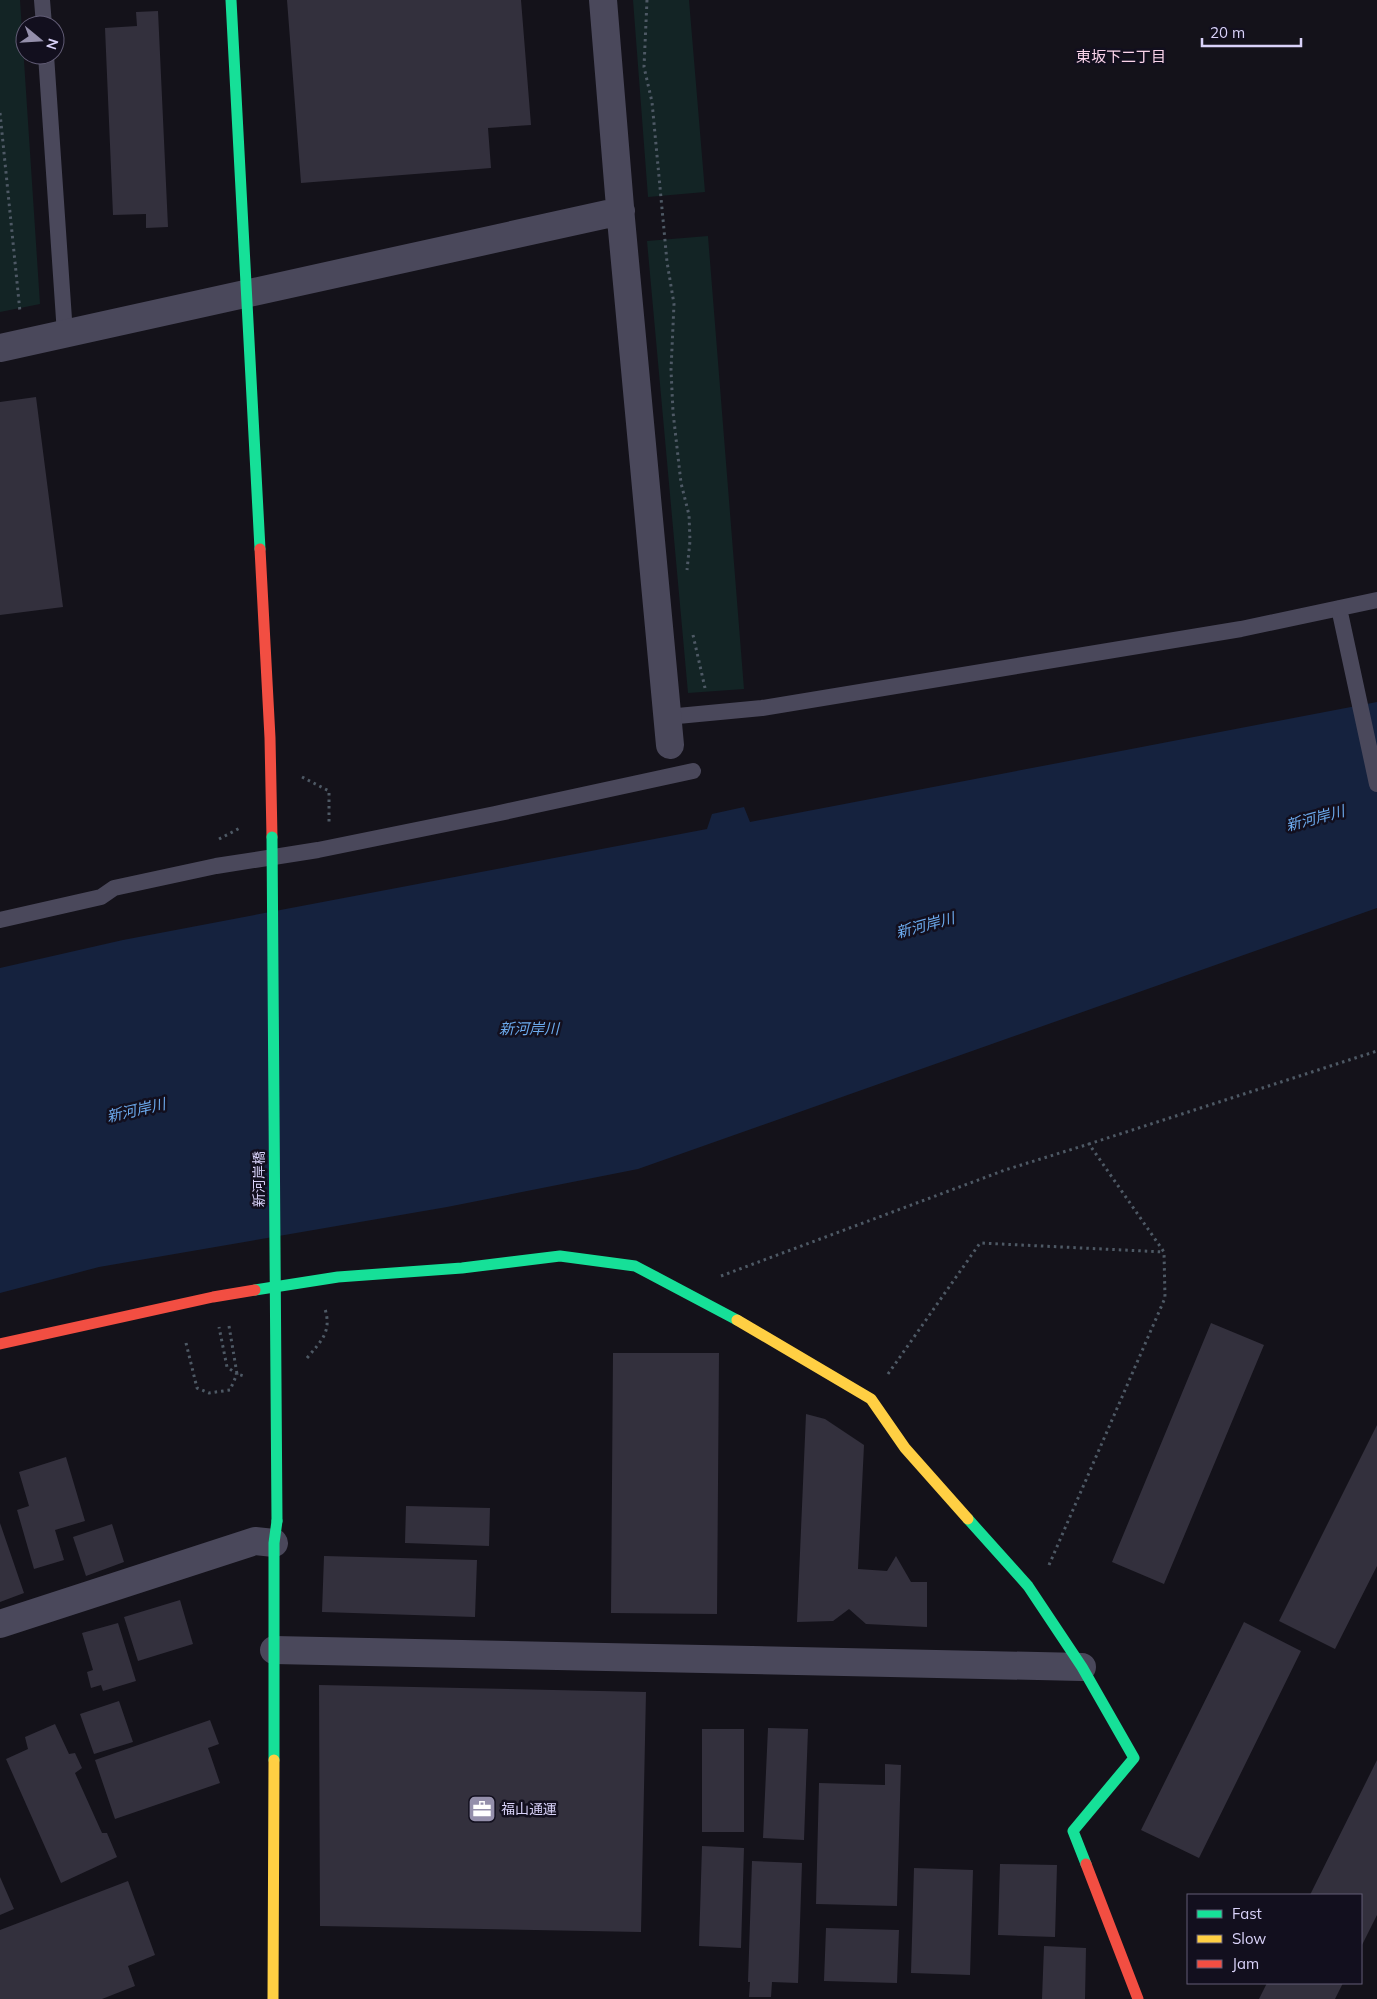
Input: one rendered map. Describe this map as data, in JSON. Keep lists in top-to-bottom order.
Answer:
{
  "streets": {
    "street": ["新河岸橋"]
  },
  "districts": ["東坂下二丁目"],
  "water": ["新河岸川"],
  "places": {
    "office": ["福山通運"]
  },
  "legend": ["Fast", "Slow", "Jam"],
  "scale_bar": "20 m",
  "north": "right"
}
